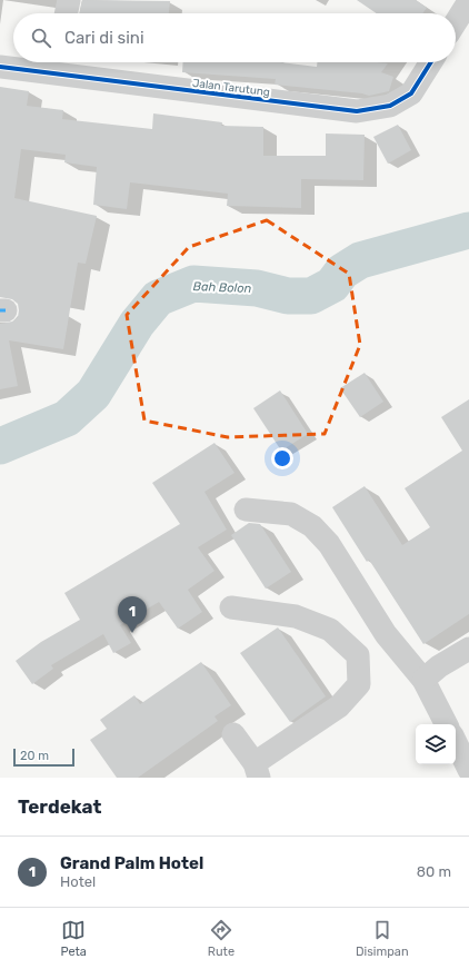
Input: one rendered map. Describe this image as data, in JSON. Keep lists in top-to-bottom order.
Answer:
{
  "streets": {
    "street": ["Jalan Tarutung"]
  },
  "water": ["Bah Bolon"],
  "scale_bar": "20 m",
  "page": {
    "search": "Cari di sini",
    "pins": "1",
    "scale": "20 m",
    "heading": "Terdekat",
    "list": [
      {
        "mark": "1",
        "name": "Grand Palm Hotel",
        "note": "Hotel",
        "value": "80 m"
      }
    ],
    "nav": ["Peta", "Rute", "Disimpan"]
  }
}
